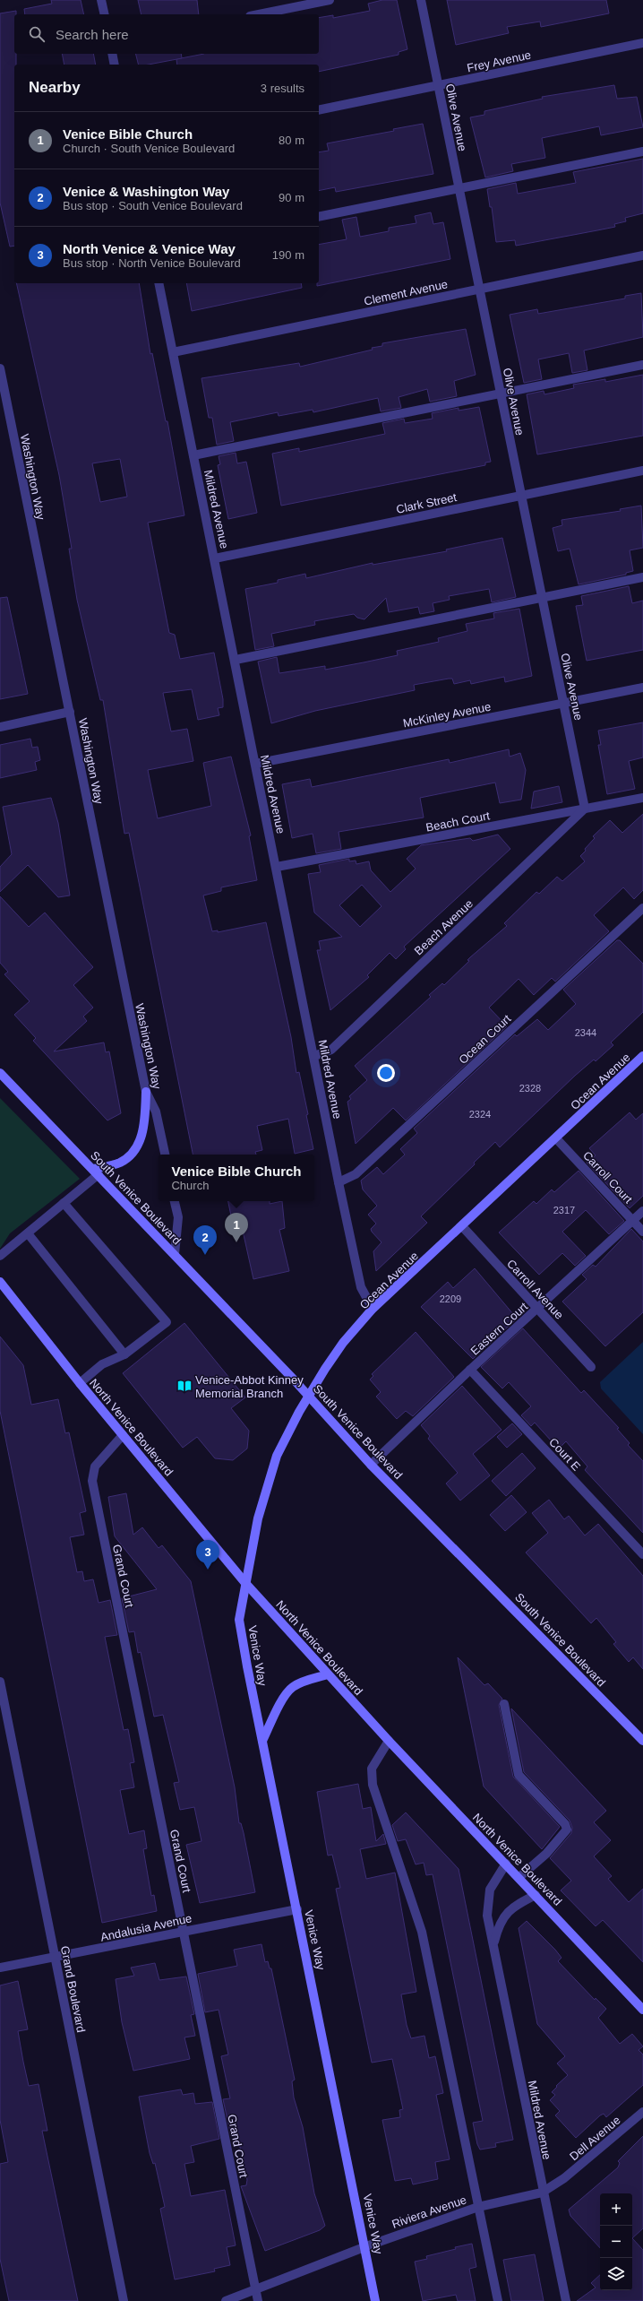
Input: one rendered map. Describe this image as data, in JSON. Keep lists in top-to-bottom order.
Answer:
{
  "streets": {
    "main road": [
      "Ocean Avenue",
      "South Venice Boulevard",
      "North Venice Boulevard",
      "Venice Way"
    ],
    "street": [
      "Frey Avenue",
      "Olive Avenue",
      "Clement Avenue",
      "Washington Way",
      "Clark Street",
      "Mildred Avenue",
      "McKinley Avenue",
      "Beach Court",
      "Beach Avenue",
      "Ocean Court",
      "Carroll Court",
      "Carroll Avenue",
      "Eastern Court",
      "Court E",
      "Grand Court",
      "Andalusia Avenue",
      "Grand Boulevard",
      "Dell Avenue",
      "Riviera Avenue"
    ]
  },
  "crossings": [
    ["Frey Avenue", "Olive Avenue"],
    ["Olive Avenue", "Clement Avenue"],
    ["Olive Avenue", "Clark Street"],
    ["Olive Avenue", "McKinley Avenue"],
    ["Olive Avenue", "Beach Court"],
    ["Olive Avenue", "Beach Avenue"],
    ["Clement Avenue", "Mildred Avenue"],
    ["Clark Street", "Mildred Avenue"],
    ["Mildred Avenue", "McKinley Avenue"],
    ["Mildred Avenue", "Beach Court"],
    ["Mildred Avenue", "Beach Avenue"],
    ["Mildred Avenue", "Ocean Court"],
    ["Mildred Avenue", "Ocean Avenue"],
    ["Mildred Avenue", "North Venice Boulevard"],
    ["Mildred Avenue", "Dell Avenue"],
    ["Mildred Avenue", "Riviera Avenue"],
    ["Beach Court", "Beach Avenue"],
    ["Ocean Avenue", "Carroll Court"],
    ["Ocean Avenue", "South Venice Boulevard"],
    ["Ocean Avenue", "Carroll Avenue"],
    ["Ocean Avenue", "North Venice Boulevard"],
    ["Ocean Avenue", "Venice Way"],
    ["Carroll Court", "Eastern Court"],
    ["South Venice Boulevard", "Eastern Court"],
    ["Carroll Avenue", "Eastern Court"],
    ["Eastern Court", "Court E"],
    ["North Venice Boulevard", "Grand Court"],
    ["North Venice Boulevard", "Venice Way"],
    ["Grand Court", "Andalusia Avenue"],
    ["Grand Court", "Riviera Avenue"],
    ["Venice Way", "Andalusia Avenue"],
    ["Venice Way", "Riviera Avenue"],
    ["Andalusia Avenue", "Grand Boulevard"],
    ["Dell Avenue", "Riviera Avenue"]
  ],
  "places": {
    "library": ["Venice-Abbot Kinney Memorial Branch"]
  },
  "house_numbers": [
    "2344",
    "2328",
    "2324",
    "2317",
    "2209"
  ],
  "page": {
    "search": "Search here",
    "heading": ["Nearby", "3 results"],
    "list": [
      {
        "mark": "1",
        "name": "Venice Bible Church",
        "note": "Church · South Venice Boulevard",
        "value": "80 m"
      },
      {
        "mark": "2",
        "name": "Venice & Washington Way",
        "note": "Bus stop · South Venice Boulevard",
        "value": "90 m"
      },
      {
        "mark": "3",
        "name": "North Venice & Venice Way",
        "note": "Bus stop · North Venice Boulevard",
        "value": "190 m"
      }
    ],
    "popup": ["Venice Bible Church", "Church"],
    "pins": ["1", "2", "3"],
    "map_buttons": ["+", "−"]
  }
}
